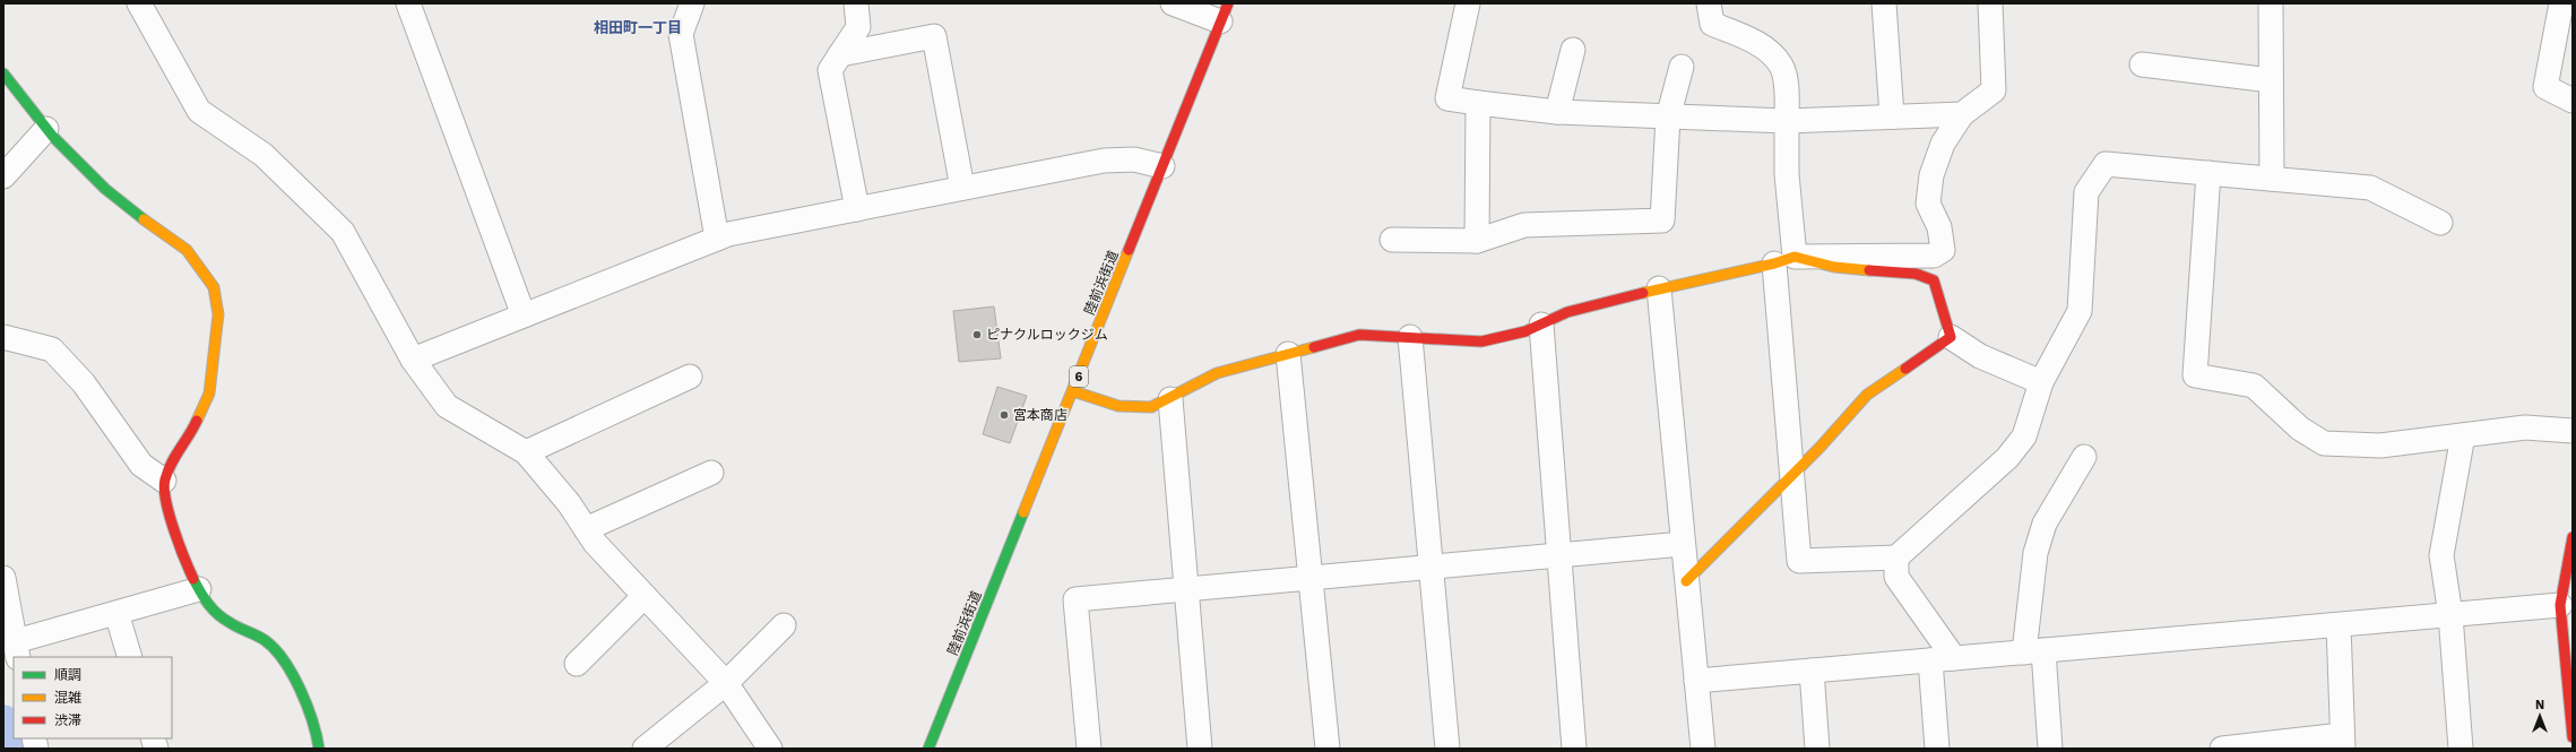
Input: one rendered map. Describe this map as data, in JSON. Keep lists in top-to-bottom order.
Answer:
{
  "streets": {
    "main road": ["陸前浜街道", "6"]
  },
  "districts": ["相田町一丁目"],
  "places": ["ピナクルロックジム", "宮本商店"],
  "legend": ["順調", "混雑", "渋滞"],
  "north": "top"
}
